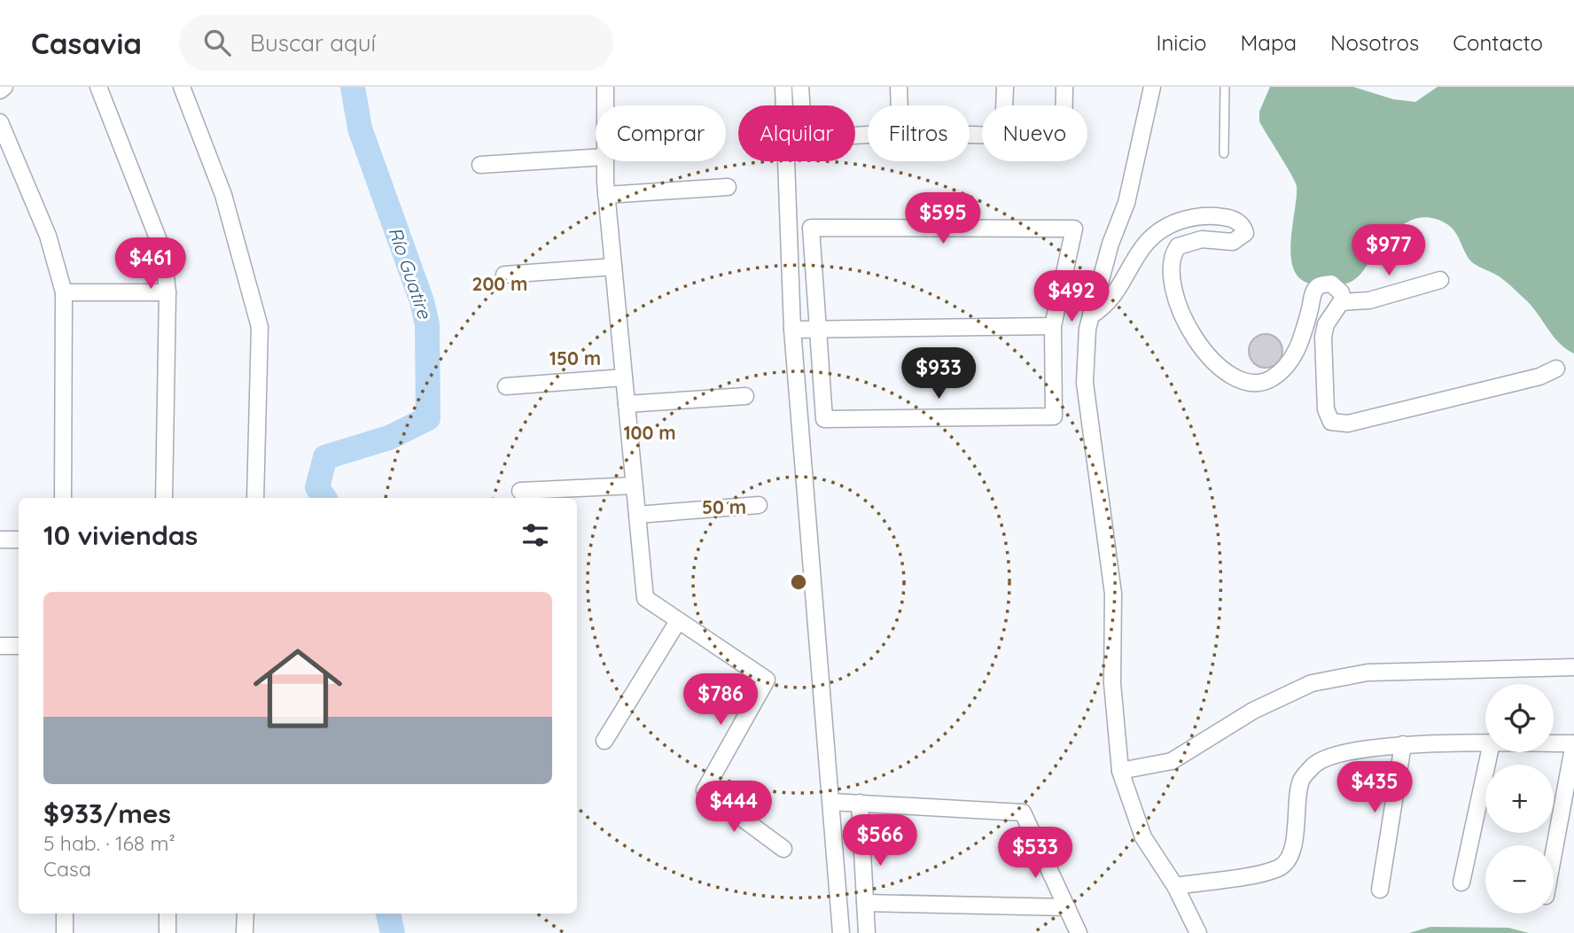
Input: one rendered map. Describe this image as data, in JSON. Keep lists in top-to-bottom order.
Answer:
{
  "water": ["Río Guatire"],
  "page": {
    "header": "Casavia",
    "search": "Buscar aquí",
    "nav": [
      "Inicio",
      "Mapa",
      "Nosotros",
      "Contacto"
    ],
    "chip": [
      "Comprar",
      "Alquilar",
      "Filtros",
      "Nuevo"
    ],
    "price": [
      "$595",
      "$977",
      "$461",
      "$492",
      "$933",
      "$786",
      "$435",
      "$444",
      "$566",
      "$533"
    ],
    "heading": "10 viviendas",
    "list": [
      {
        "name": "$933/mes",
        "note": "5 hab. · 168 m² · Casa"
      }
    ],
    "map_buttons": ["+", "−"]
  },
  "rings": [
    "200 m",
    "150 m",
    "100 m",
    "50 m"
  ]
}
